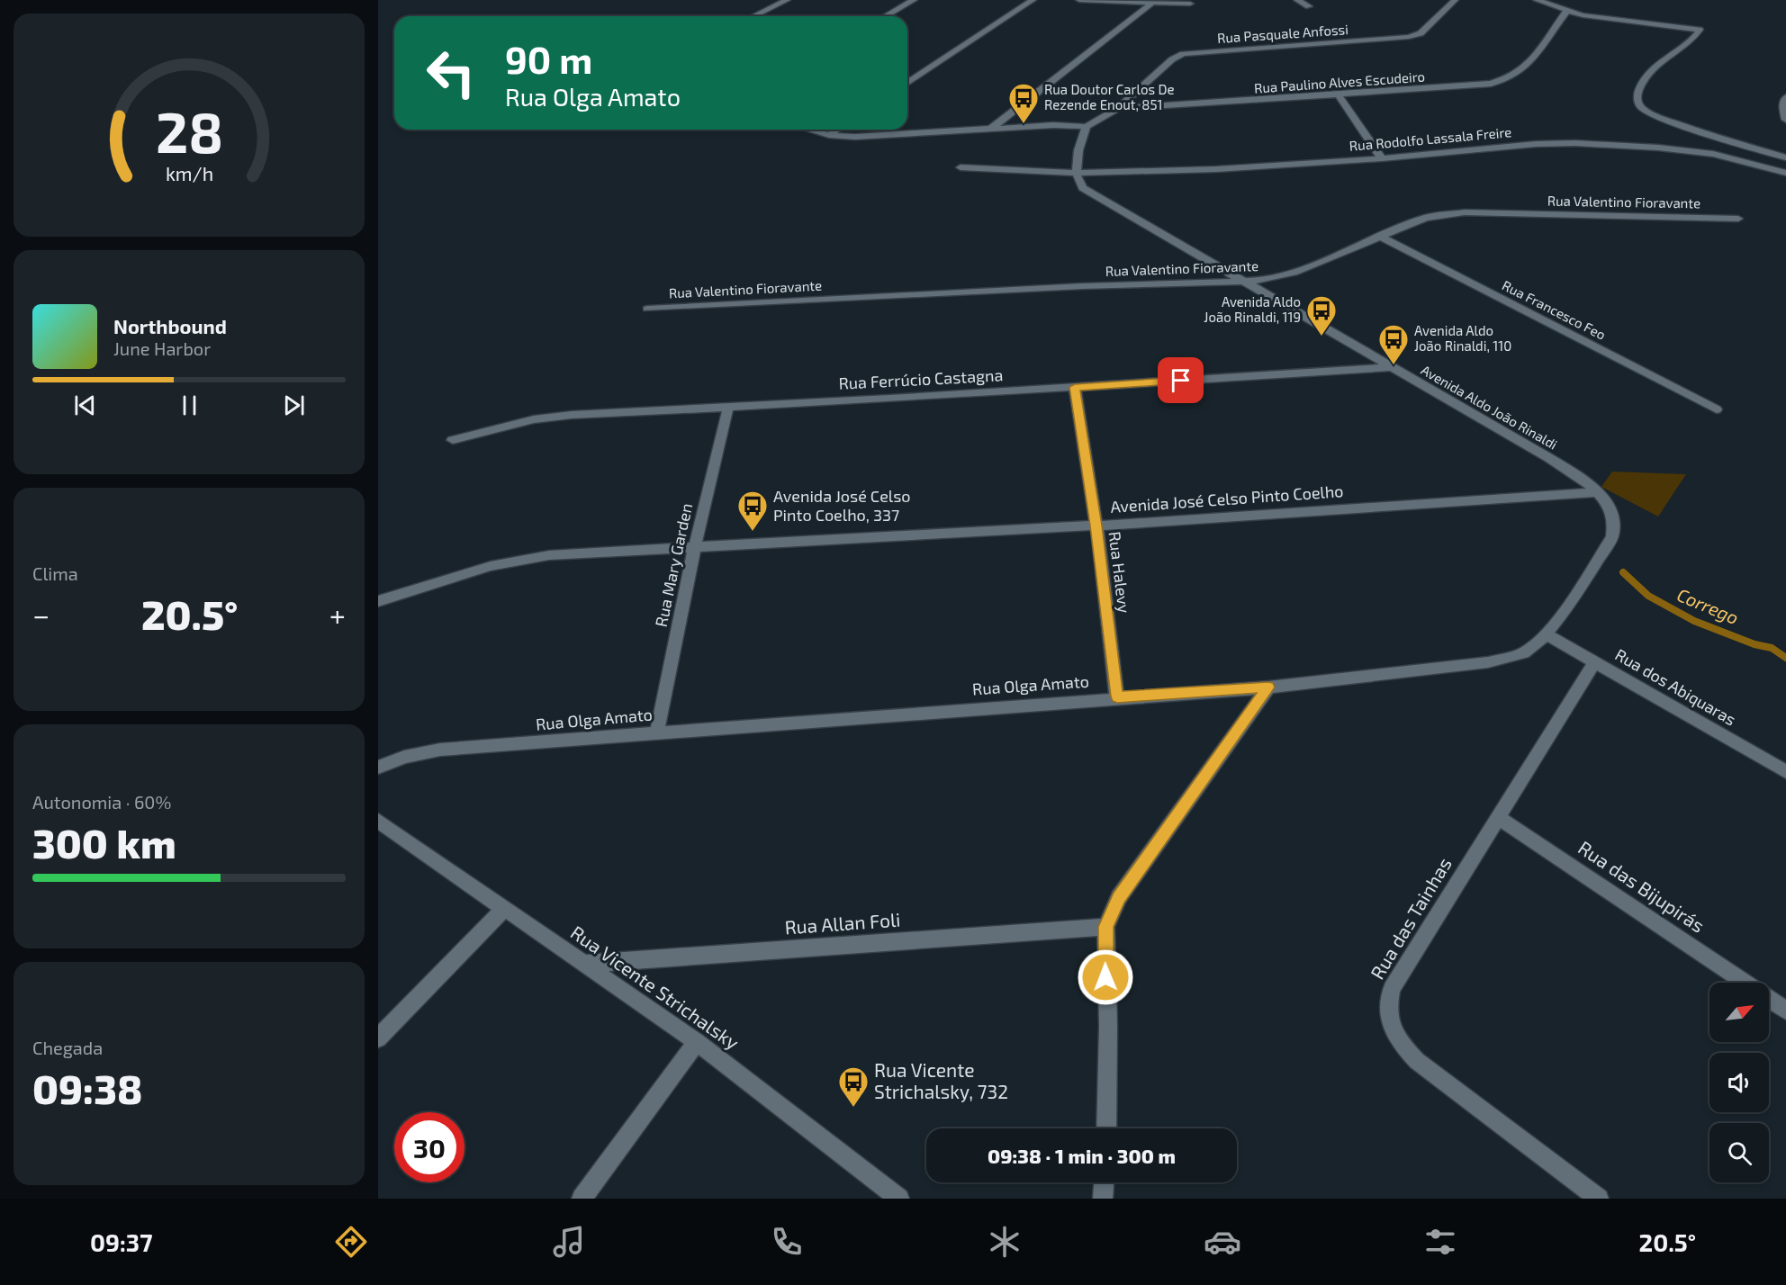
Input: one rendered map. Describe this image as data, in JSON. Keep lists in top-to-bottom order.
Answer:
{
  "streets": {
    "street": [
      "Rua Pasquale Anfossi",
      "Rua Paulino Alves Escudeiro",
      "Rua Rodolfo Lassala Freire",
      "Rua Valentino Fioravante",
      "Rua Francesco Feo",
      "Rua Ferrúcio Castagna",
      "Avenida Aldo João Rinaldi",
      "Avenida José Celso Pinto Coelho",
      "Rua Mary Garden",
      "Rua Halevy",
      "Rua Olga Amato",
      "Rua dos Abiquaras",
      "Rua das Bijupirás",
      "Rua das Tainhas",
      "Rua Allan Foli",
      "Rua Vicente Strichalsky"
    ]
  },
  "crossings": [
    ["Rua Pasquale Anfossi", "Rua Paulino Alves Escudeiro"],
    ["Rua Rodolfo Lassala Freire", "Avenida Aldo João Rinaldi"],
    ["Rua Valentino Fioravante", "Rua Francesco Feo"],
    ["Rua Valentino Fioravante", "Avenida Aldo João Rinaldi"],
    ["Rua Ferrúcio Castagna", "Avenida Aldo João Rinaldi"],
    ["Rua Ferrúcio Castagna", "Rua Mary Garden"],
    ["Rua Ferrúcio Castagna", "Rua Halevy"],
    ["Avenida Aldo João Rinaldi", "Avenida José Celso Pinto Coelho"],
    ["Avenida Aldo João Rinaldi", "Rua Olga Amato"],
    ["Avenida José Celso Pinto Coelho", "Rua Mary Garden"],
    ["Avenida José Celso Pinto Coelho", "Rua Halevy"],
    ["Avenida José Celso Pinto Coelho", "Rua Olga Amato"],
    ["Rua Mary Garden", "Rua Olga Amato"],
    ["Rua Halevy", "Rua Olga Amato"],
    ["Rua Olga Amato", "Rua dos Abiquaras"],
    ["Rua dos Abiquaras", "Rua das Tainhas"],
    ["Rua das Bijupirás", "Rua das Tainhas"],
    ["Rua Allan Foli", "Rua Vicente Strichalsky"]
  ],
  "water": ["Corrego"],
  "places": {
    "bus stop": [
      "Rua Doutor Carlos De Rezende Enout, 851",
      "Avenida Aldo João Rinaldi, 119",
      "Avenida Aldo João Rinaldi, 110",
      "Avenida José Celso Pinto Coelho, 337",
      "Rua Vicente Strichalsky, 732"
    ]
  },
  "north": "top right",
  "page": {
    "turn": ["90 m", "Rua Olga Amato"],
    "song": ["Northbound", "June Harbor"],
    "tile": [
      "Clima",
      ["Autonomia · 60%", "300 km"],
      ["Chegada", "09:38"]
    ],
    "heat": ["−", "20.5°", "+"],
    "limit": "30",
    "trip": "09:38 · 1 min · 300 m",
    "tabs": ["09:37", "20.5°"],
    "gauge": ["28", "km/h"]
  }
}
